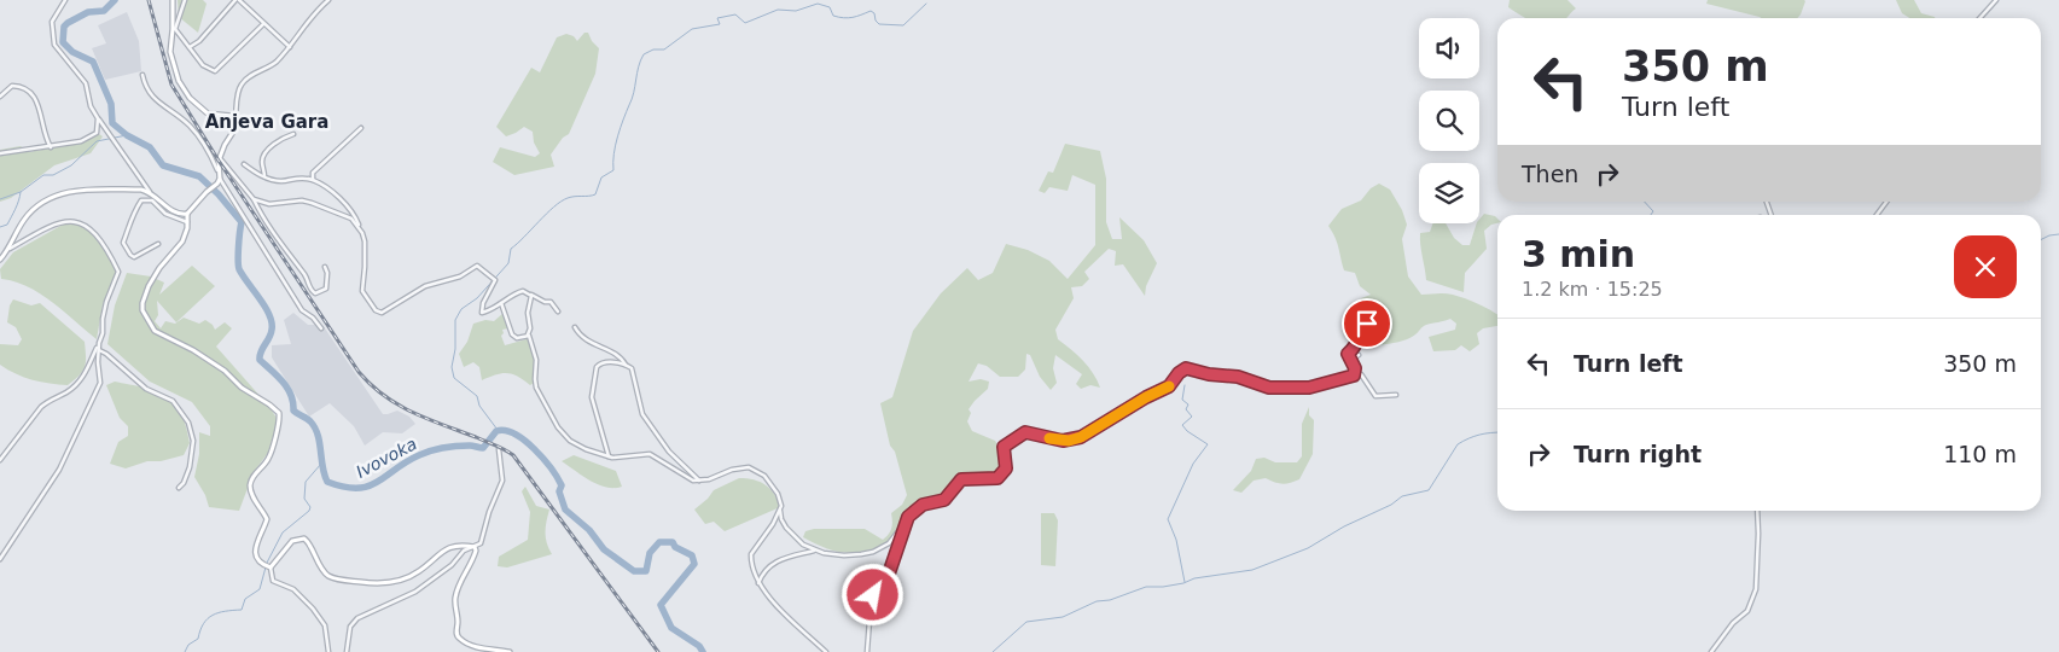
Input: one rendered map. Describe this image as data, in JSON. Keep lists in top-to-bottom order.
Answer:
{
  "districts": ["Anjeva Gara"],
  "water": ["Ivovoka"],
  "page": {
    "turn": ["350 m", "Turn left"],
    "then": "Then",
    "heading": ["3 min", "1.2 km · 15:25"],
    "list": [
      {
        "name": "Turn left",
        "value": "350 m"
      },
      {
        "name": "Turn right",
        "value": "110 m"
      }
    ]
  }
}
